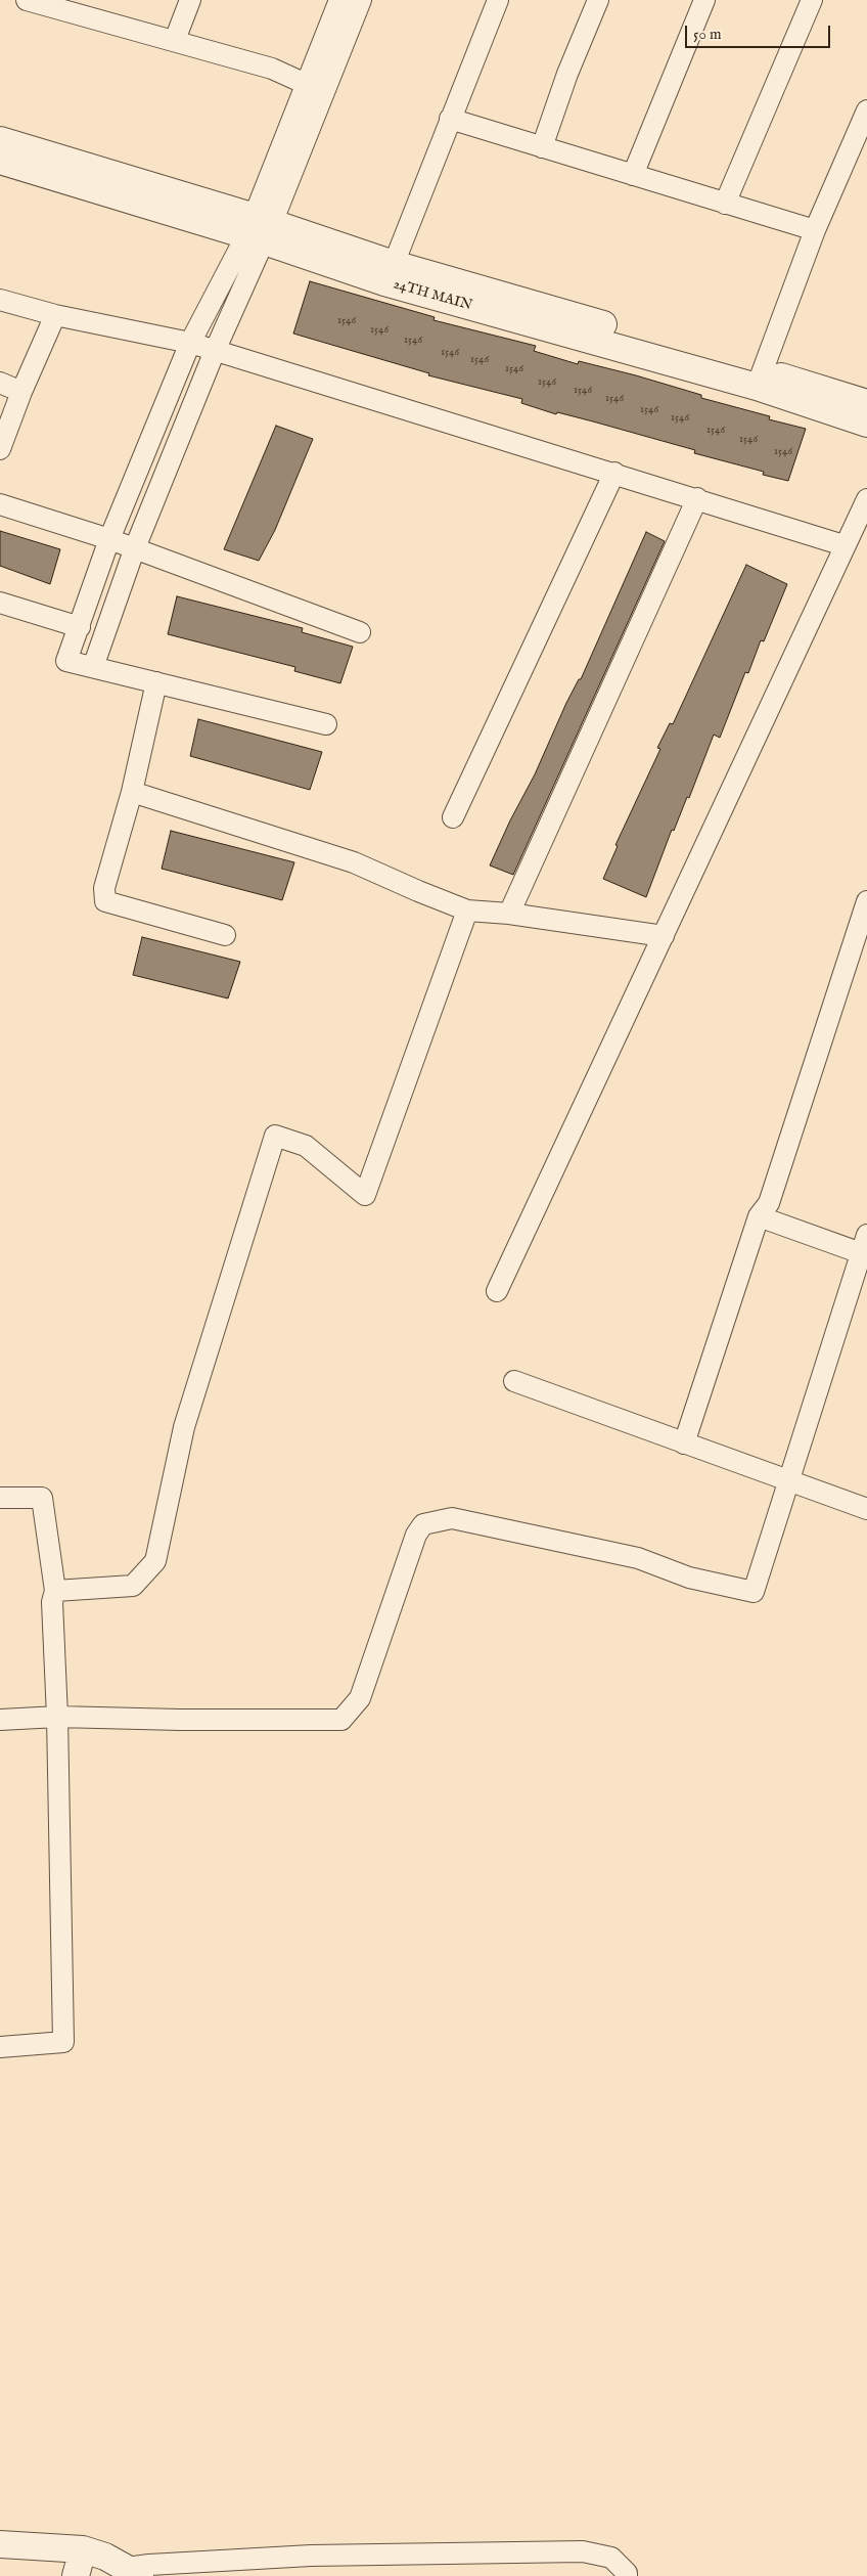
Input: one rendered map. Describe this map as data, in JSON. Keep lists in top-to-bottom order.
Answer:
{
  "streets": {
    "street": ["24TH MAIN"]
  },
  "house_numbers": [
    "1546",
    "1546",
    "1546",
    "1546",
    "1546",
    "1546",
    "1546",
    "1546",
    "1546",
    "1546",
    "1546",
    "1546",
    "1546",
    "1546"
  ],
  "scale_bar": "50 m"
}
